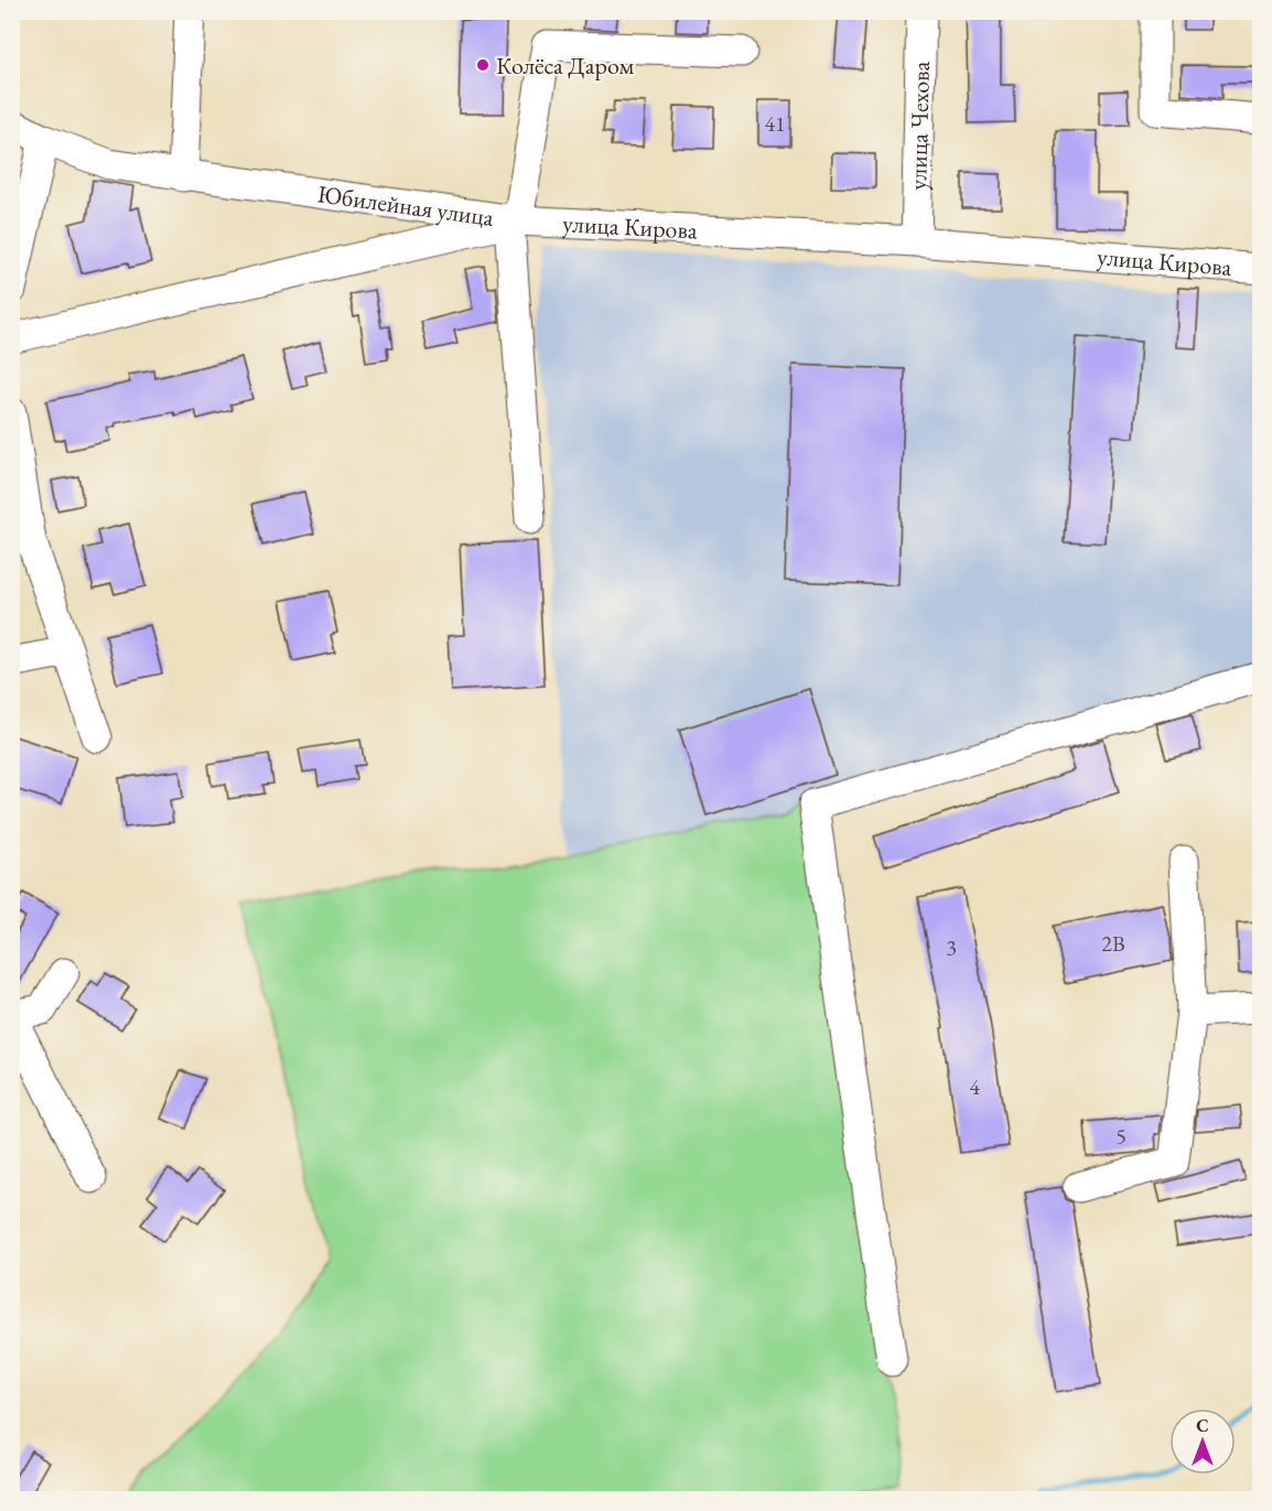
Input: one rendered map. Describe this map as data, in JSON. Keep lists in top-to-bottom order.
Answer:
{
  "streets": {
    "street": ["улица Чехова", "Юбилейная улица", "улица Кирова"]
  },
  "crossings": [
    ["улица Чехова", "улица Кирова"],
    ["Юбилейная улица", "улица Кирова"]
  ],
  "places": ["Колёса Даром"],
  "house_numbers": [
    "41",
    "2В",
    "3",
    "4",
    "5"
  ],
  "north": "top"
}
